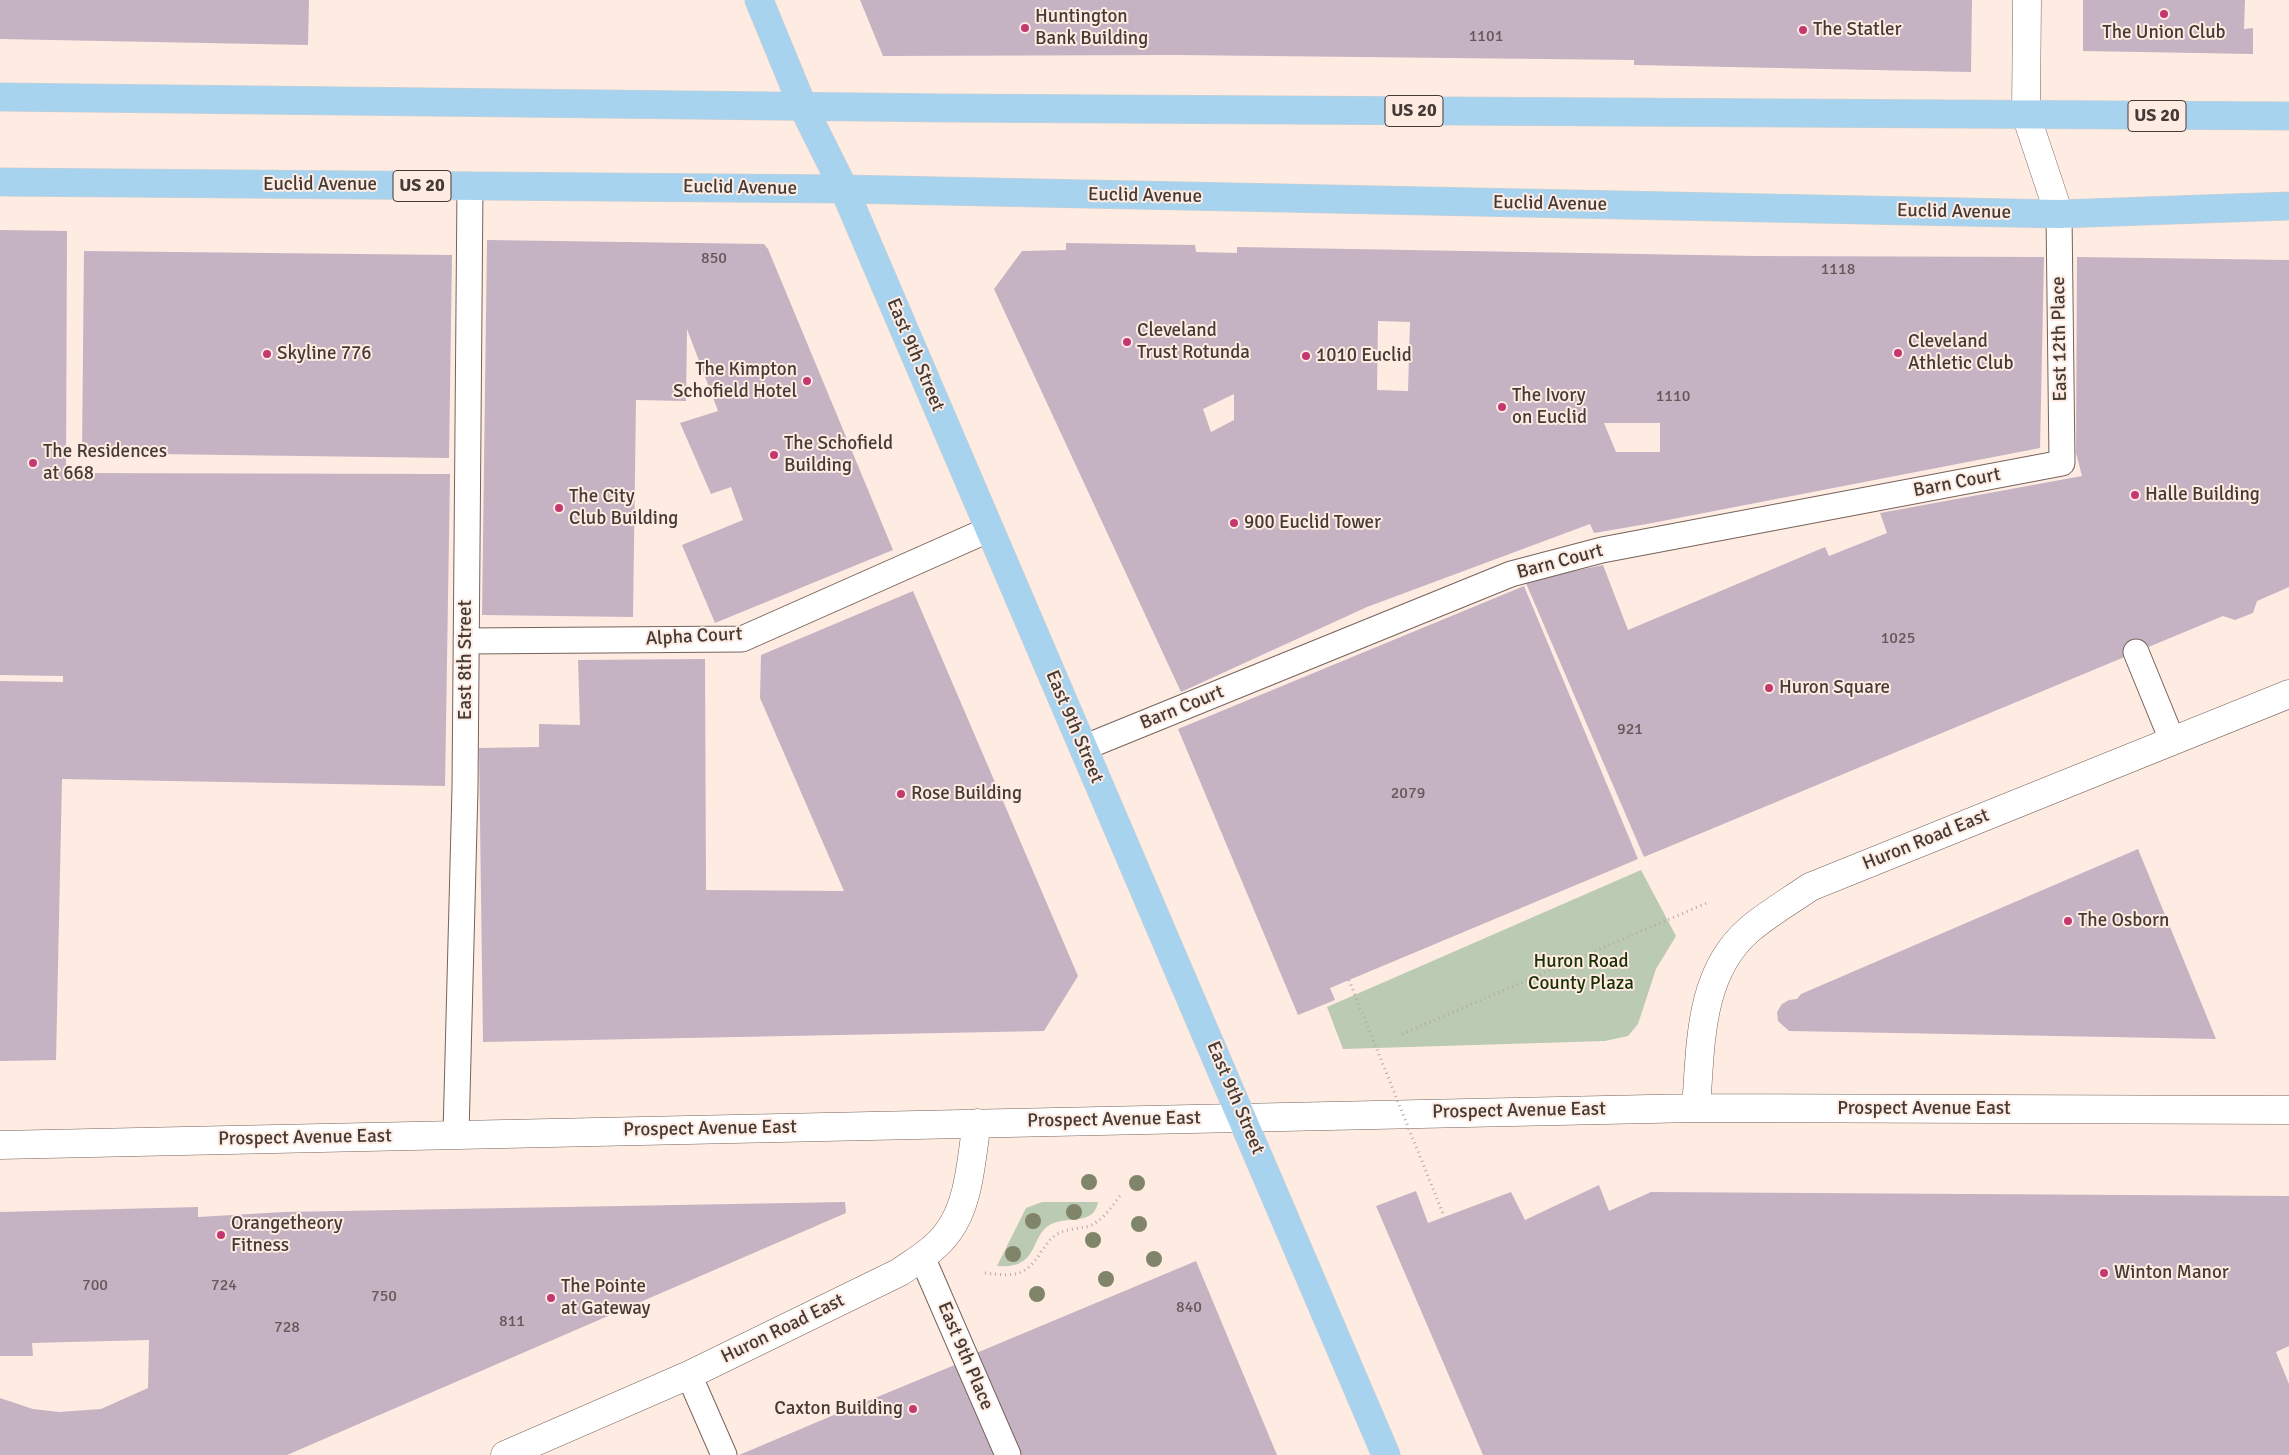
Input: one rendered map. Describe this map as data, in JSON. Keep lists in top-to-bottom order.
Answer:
{
  "streets": {
    "main road": ["US 20", "Euclid Avenue", "East 9th Street"],
    "street": ["Huron Road East", "Prospect Avenue East"],
    "lane": [
      "East 12th Place",
      "Barn Court",
      "Alpha Court",
      "East 8th Street",
      "East 9th Place"
    ]
  },
  "crossings": [
    ["US 20", "East 9th Street"],
    ["Euclid Avenue", "East 12th Place"],
    ["Euclid Avenue", "East 9th Street"],
    ["Euclid Avenue", "East 8th Street"],
    ["East 12th Place", "Barn Court"],
    ["East 9th Street", "Barn Court"],
    ["East 9th Street", "Alpha Court"],
    ["East 9th Street", "Prospect Avenue East"],
    ["Alpha Court", "East 8th Street"],
    ["East 8th Street", "Prospect Avenue East"],
    ["Huron Road East", "Prospect Avenue East"],
    ["Huron Road East", "East 9th Place"]
  ],
  "parks": ["Huron Road County Plaza"],
  "places": [
    "The Union Club",
    "Huntington Bank Building",
    "The Statler",
    "Cleveland Trust Rotunda",
    "Cleveland Athletic Club",
    "Skyline 776",
    "1010 Euclid",
    "The Kimpton Schofield Hotel",
    "The Ivory on Euclid",
    "The Schofield Building",
    "The Residences at 668",
    "Halle Building",
    "The City Club Building",
    "900 Euclid Tower",
    "Huron Square",
    "Rose Building",
    "The Osborn",
    "Orangetheory Fitness",
    "Winton Manor",
    "The Pointe at Gateway",
    "Caxton Building"
  ],
  "house_numbers": [
    "1101",
    "850",
    "1118",
    "1110",
    "1025",
    "921",
    "2079",
    "700",
    "724",
    "750",
    "840",
    "811",
    "728"
  ]
}
